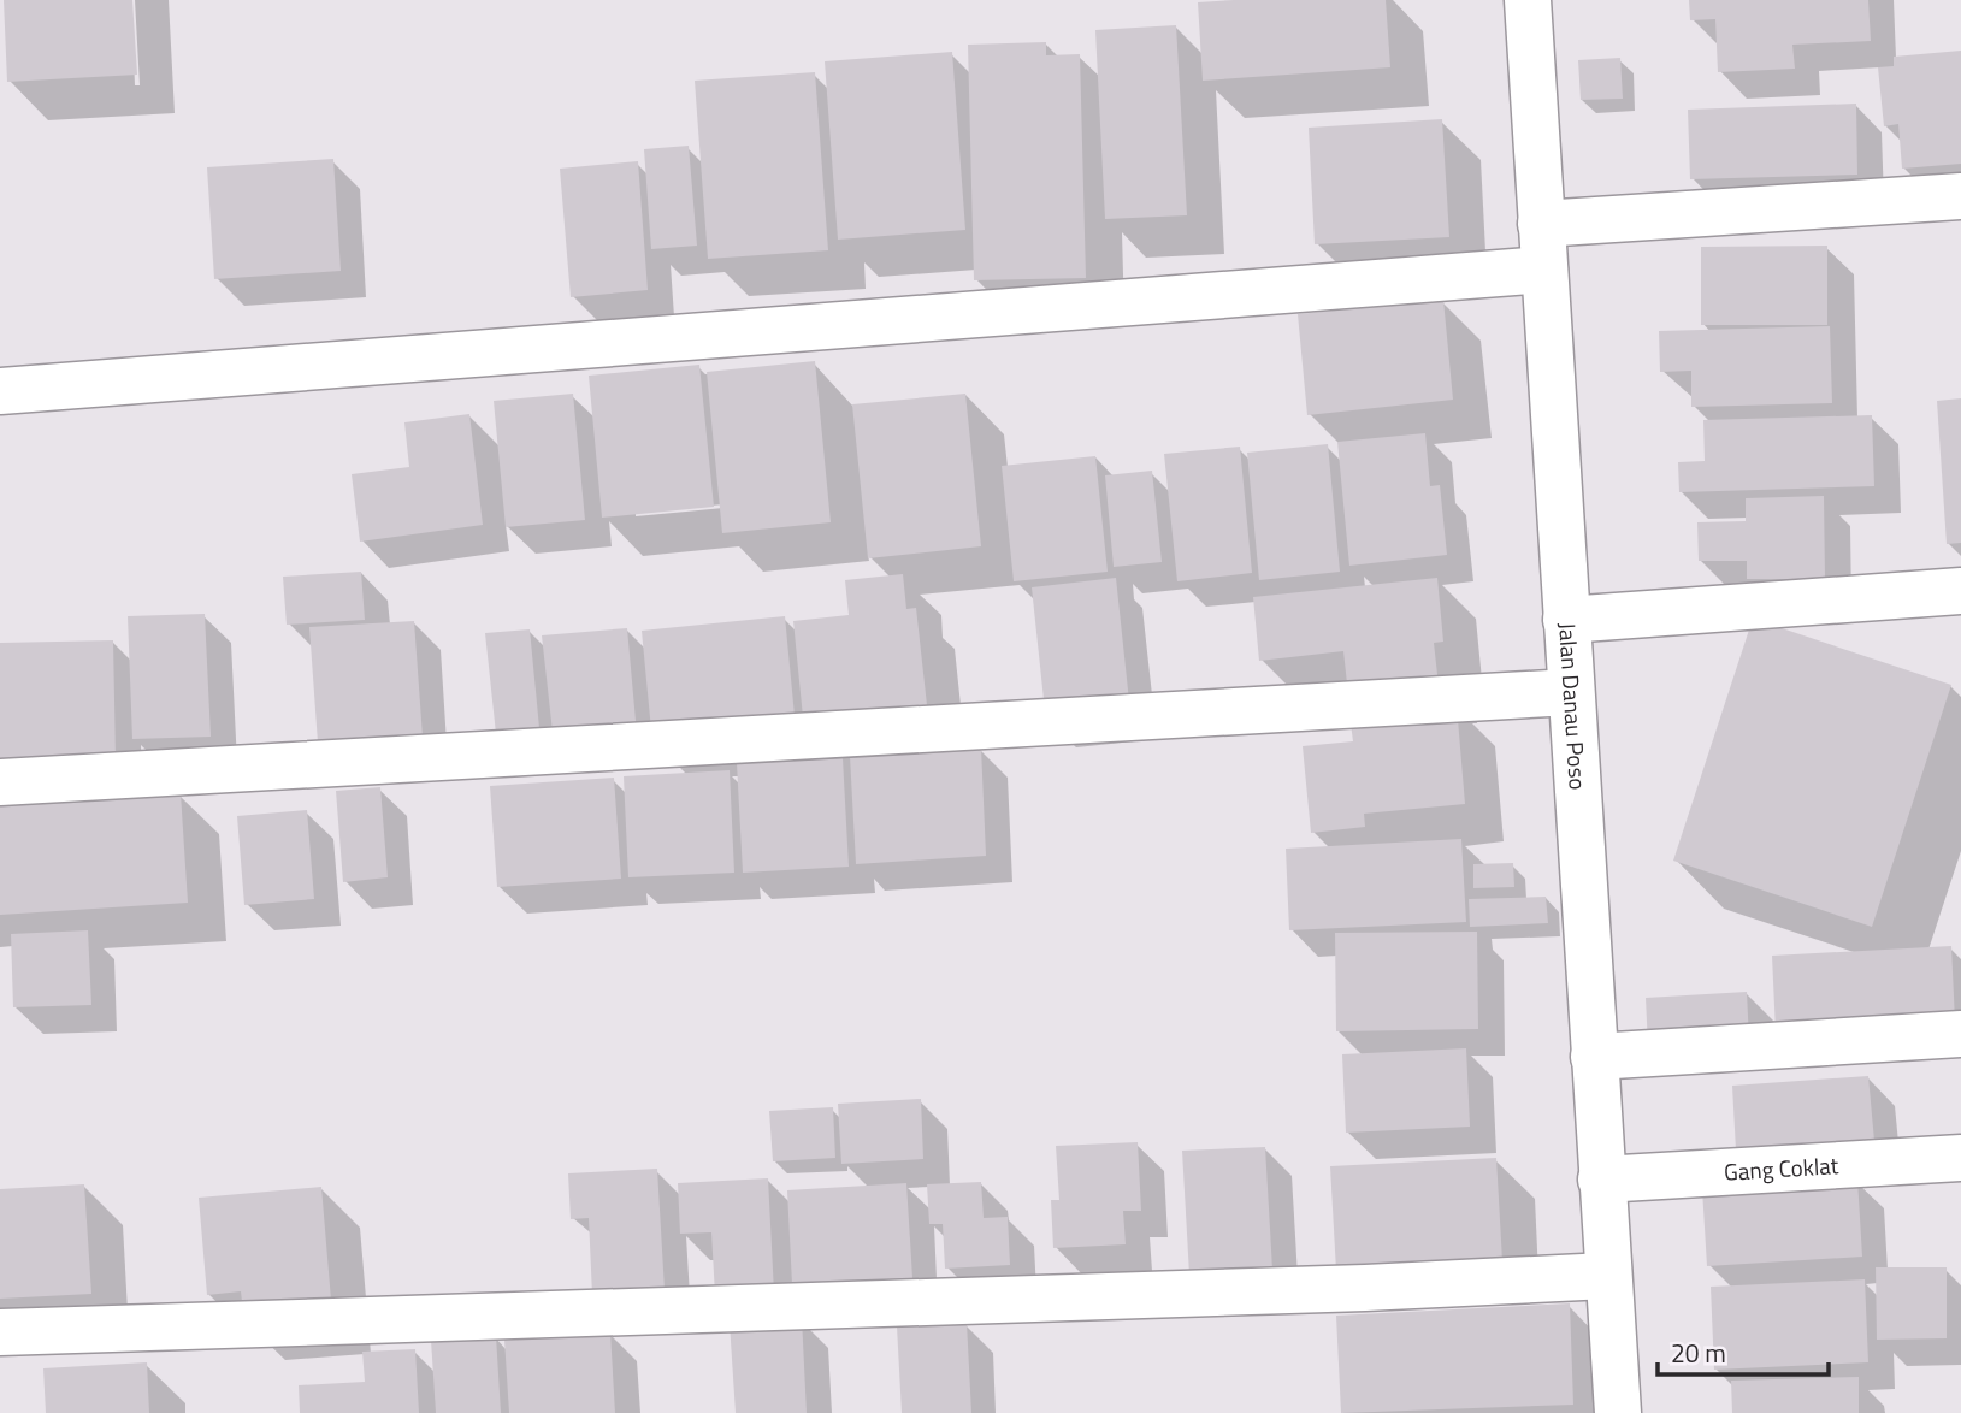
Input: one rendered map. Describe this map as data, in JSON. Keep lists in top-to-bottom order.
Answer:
{
  "streets": {
    "street": ["Jalan Danau Poso", "Gang Coklat"]
  },
  "crossings": [
    ["Jalan Danau Poso", "Gang Coklat"]
  ],
  "scale_bar": "20 m"
}
